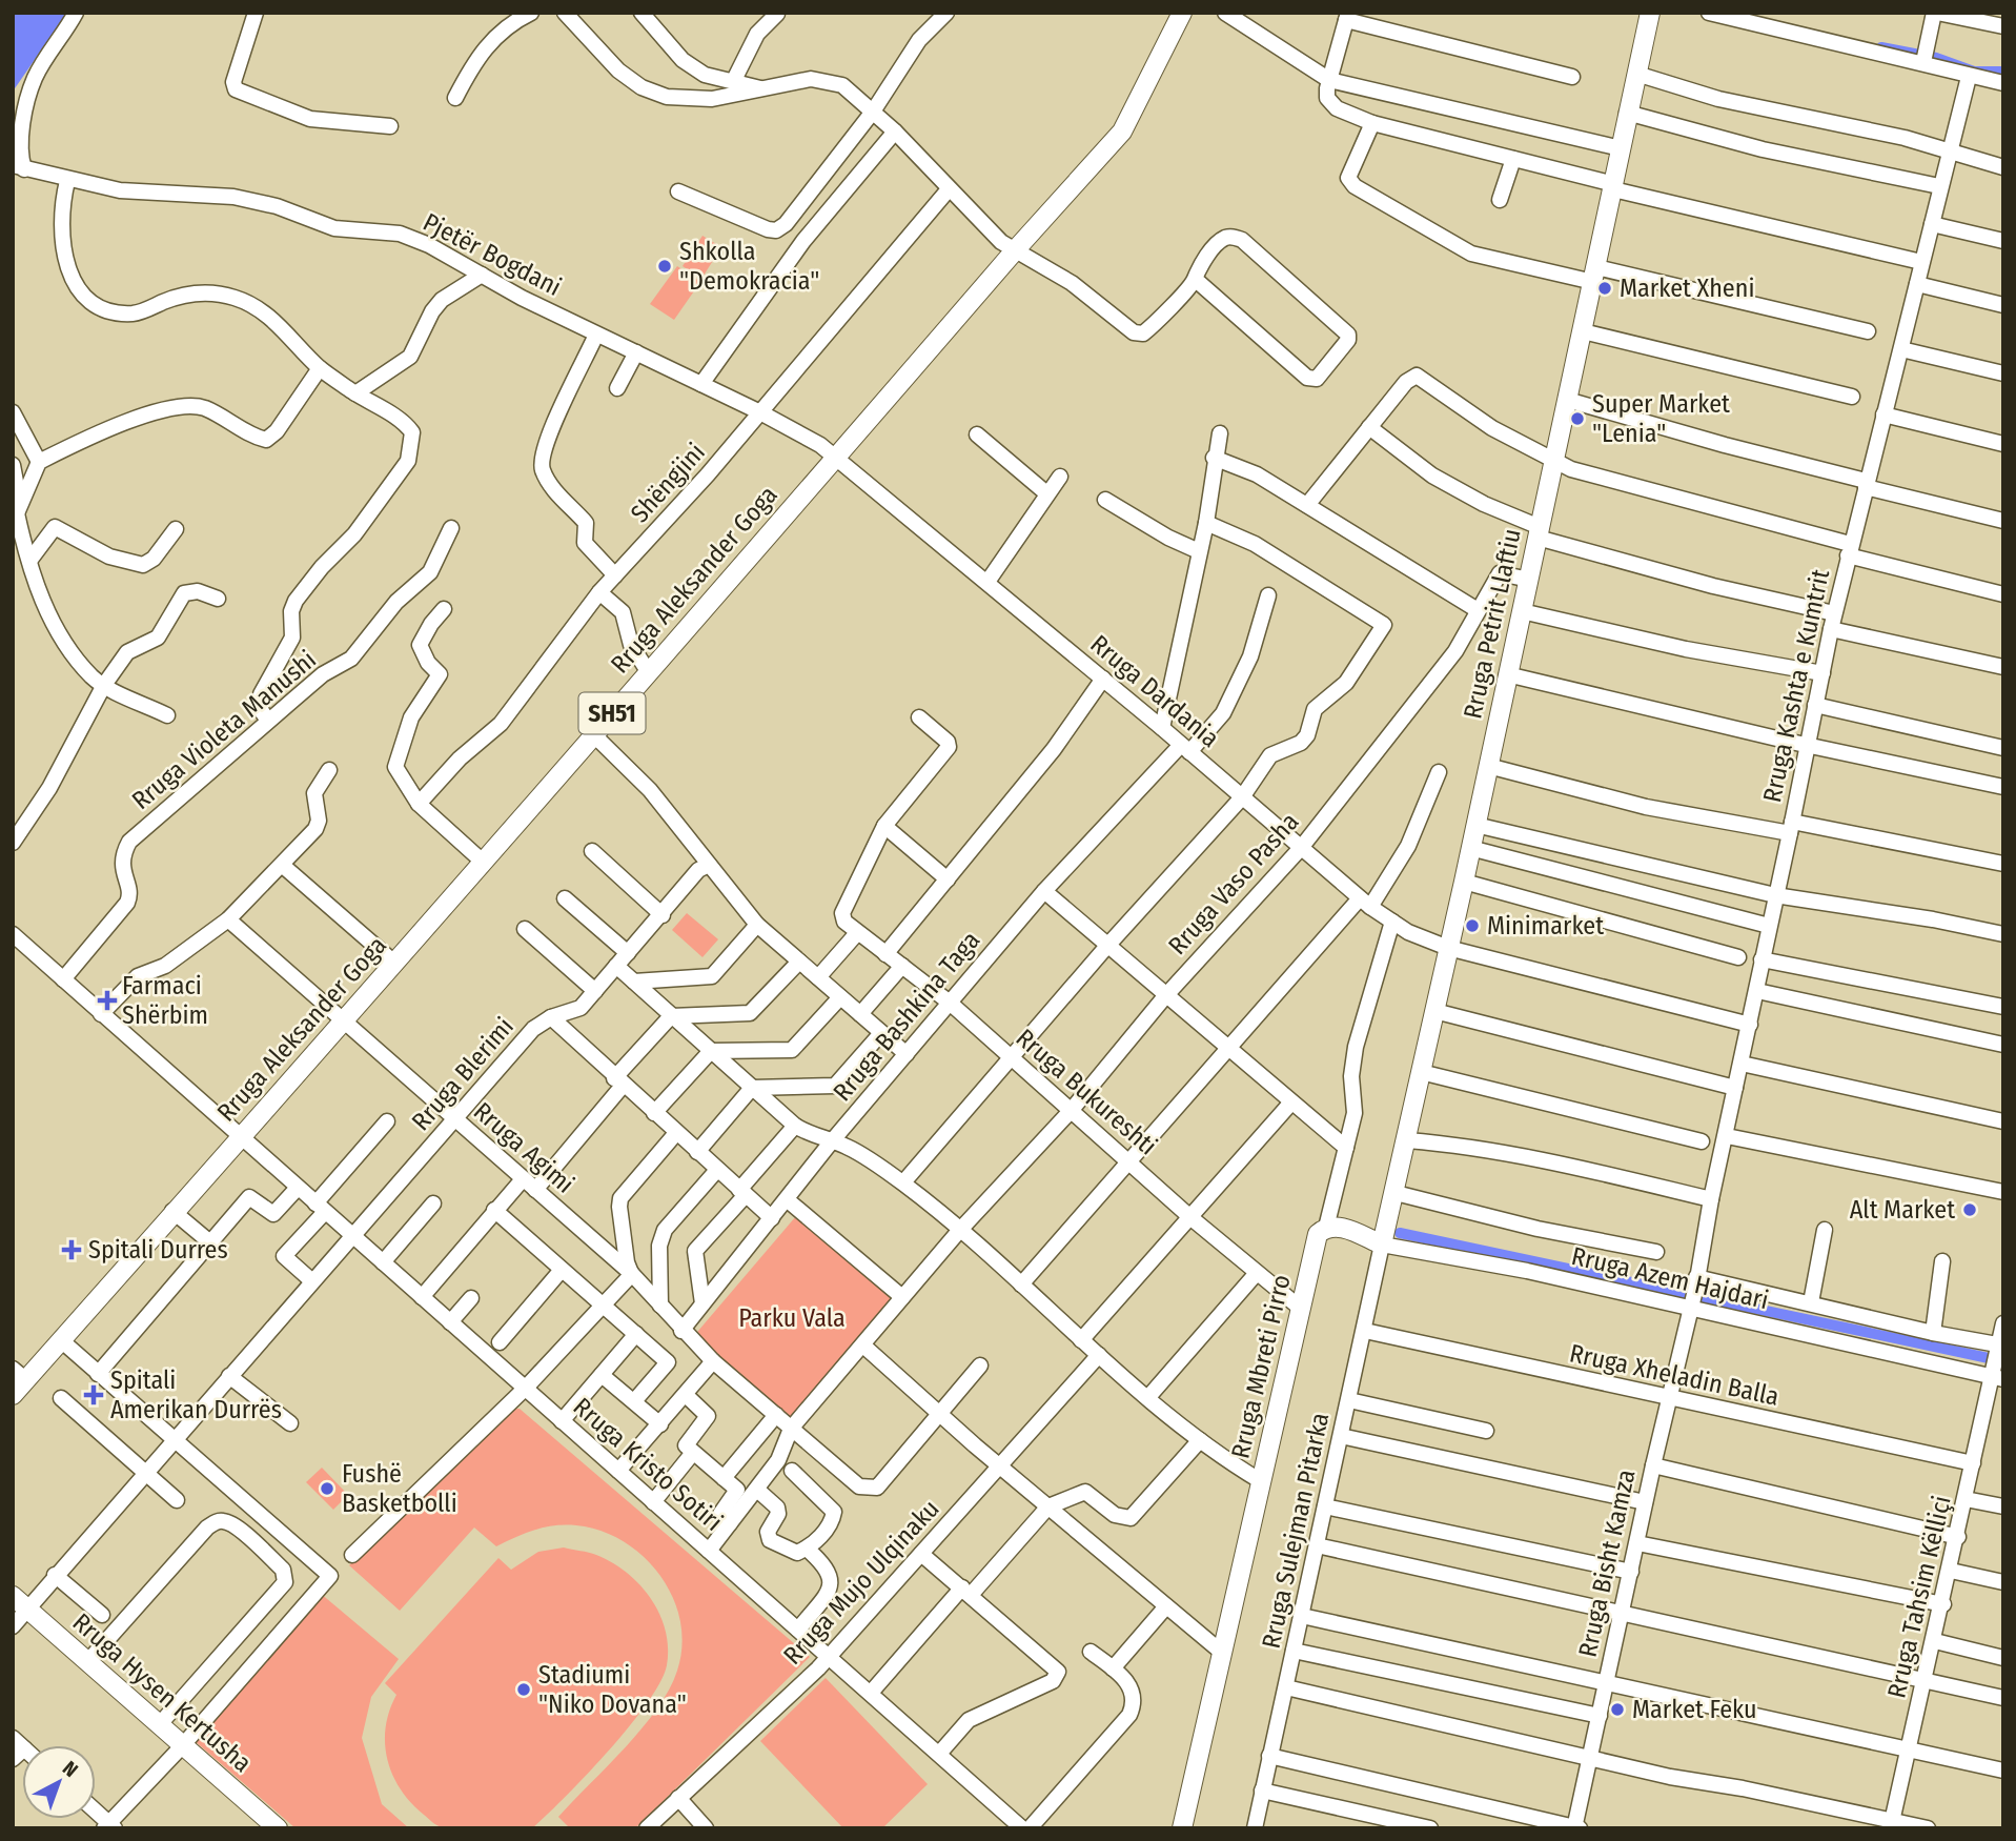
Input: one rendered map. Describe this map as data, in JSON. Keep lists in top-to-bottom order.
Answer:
{
  "streets": {
    "main road": [
      "Rruga Aleksander Goga",
      "Rruga Petrit Llaftiu",
      "SH51",
      "Rruga Azem Hajdari",
      "Rruga Mbreti Pirro",
      "Rruga Hysen Kertusha"
    ],
    "street": [
      "Pjetër Bogdani",
      "Shëngjini",
      "Rruga Kashta e Kumtrit",
      "Rruga Dardania",
      "Rruga Violeta Manushi",
      "Rruga Vaso Pasha",
      "Rruga Bashkina Taga",
      "Rruga Blerimi",
      "Rruga Bukureshti",
      "Rruga Agimi",
      "Rruga Xheladin Balla",
      "Rruga Kristo Sotiri",
      "Rruga Sulejman Pitarka",
      "Rruga Bisht Kamza",
      "Rruga Mujo Ulqinaku",
      "Rruga Tahsim Këlliçi"
    ]
  },
  "crossings": [
    ["Pjetër Bogdani", "Shëngjini"],
    ["Pjetër Bogdani", "Rruga Aleksander Goga"],
    ["Pjetër Bogdani", "Rruga Dardania"],
    ["Rruga Aleksander Goga", "Rruga Dardania"],
    ["Rruga Aleksander Goga", "Rruga Agimi"],
    ["Rruga Aleksander Goga", "Rruga Kristo Sotiri"],
    ["Rruga Petrit Llaftiu", "Rruga Dardania"],
    ["Rruga Petrit Llaftiu", "Rruga Vaso Pasha"],
    ["Rruga Petrit Llaftiu", "Rruga Azem Hajdari"],
    ["Rruga Petrit Llaftiu", "Rruga Sulejman Pitarka"],
    ["Rruga Kashta e Kumtrit", "Rruga Dardania"],
    ["Rruga Kashta e Kumtrit", "Rruga Azem Hajdari"],
    ["Rruga Kashta e Kumtrit", "Rruga Bisht Kamza"],
    ["Rruga Dardania", "Rruga Vaso Pasha"],
    ["Rruga Dardania", "Rruga Bashkina Taga"],
    ["Rruga Dardania", "Rruga Mbreti Pirro"],
    ["Rruga Violeta Manushi", "Rruga Kristo Sotiri"],
    ["Rruga Vaso Pasha", "Rruga Bukureshti"],
    ["Rruga Vaso Pasha", "Rruga Agimi"],
    ["Rruga Vaso Pasha", "Rruga Kristo Sotiri"],
    ["Rruga Bashkina Taga", "Rruga Bukureshti"],
    ["Rruga Bashkina Taga", "Rruga Agimi"],
    ["Rruga Blerimi", "Rruga Agimi"],
    ["Rruga Blerimi", "Rruga Kristo Sotiri"],
    ["Rruga Blerimi", "Rruga Hysen Kertusha"],
    ["Rruga Bukureshti", "Rruga Mbreti Pirro"],
    ["Rruga Azem Hajdari", "Rruga Mbreti Pirro"],
    ["Rruga Azem Hajdari", "Rruga Sulejman Pitarka"],
    ["Rruga Azem Hajdari", "Rruga Bisht Kamza"],
    ["Rruga Azem Hajdari", "Rruga Tahsim Këlliçi"],
    ["Rruga Xheladin Balla", "Rruga Sulejman Pitarka"],
    ["Rruga Xheladin Balla", "Rruga Bisht Kamza"],
    ["Rruga Xheladin Balla", "Rruga Tahsim Këlliçi"],
    ["Rruga Kristo Sotiri", "Rruga Mujo Ulqinaku"]
  ],
  "parks": ["Parku Vala"],
  "places": {
    "other": [
      "Shkolla \"Demokracia\"",
      "Market Xheni",
      "Super Market \"Lenia\"",
      "Minimarket",
      "Alt Market",
      "Fushë Basketbolli",
      "Stadiumi \"Niko Dovana\"",
      "Market Feku"
    ],
    "health": ["Farmaci Shërbim", "Spitali Durres", "Spitali Amerikan Durrës"]
  },
  "north": "top right"
}
